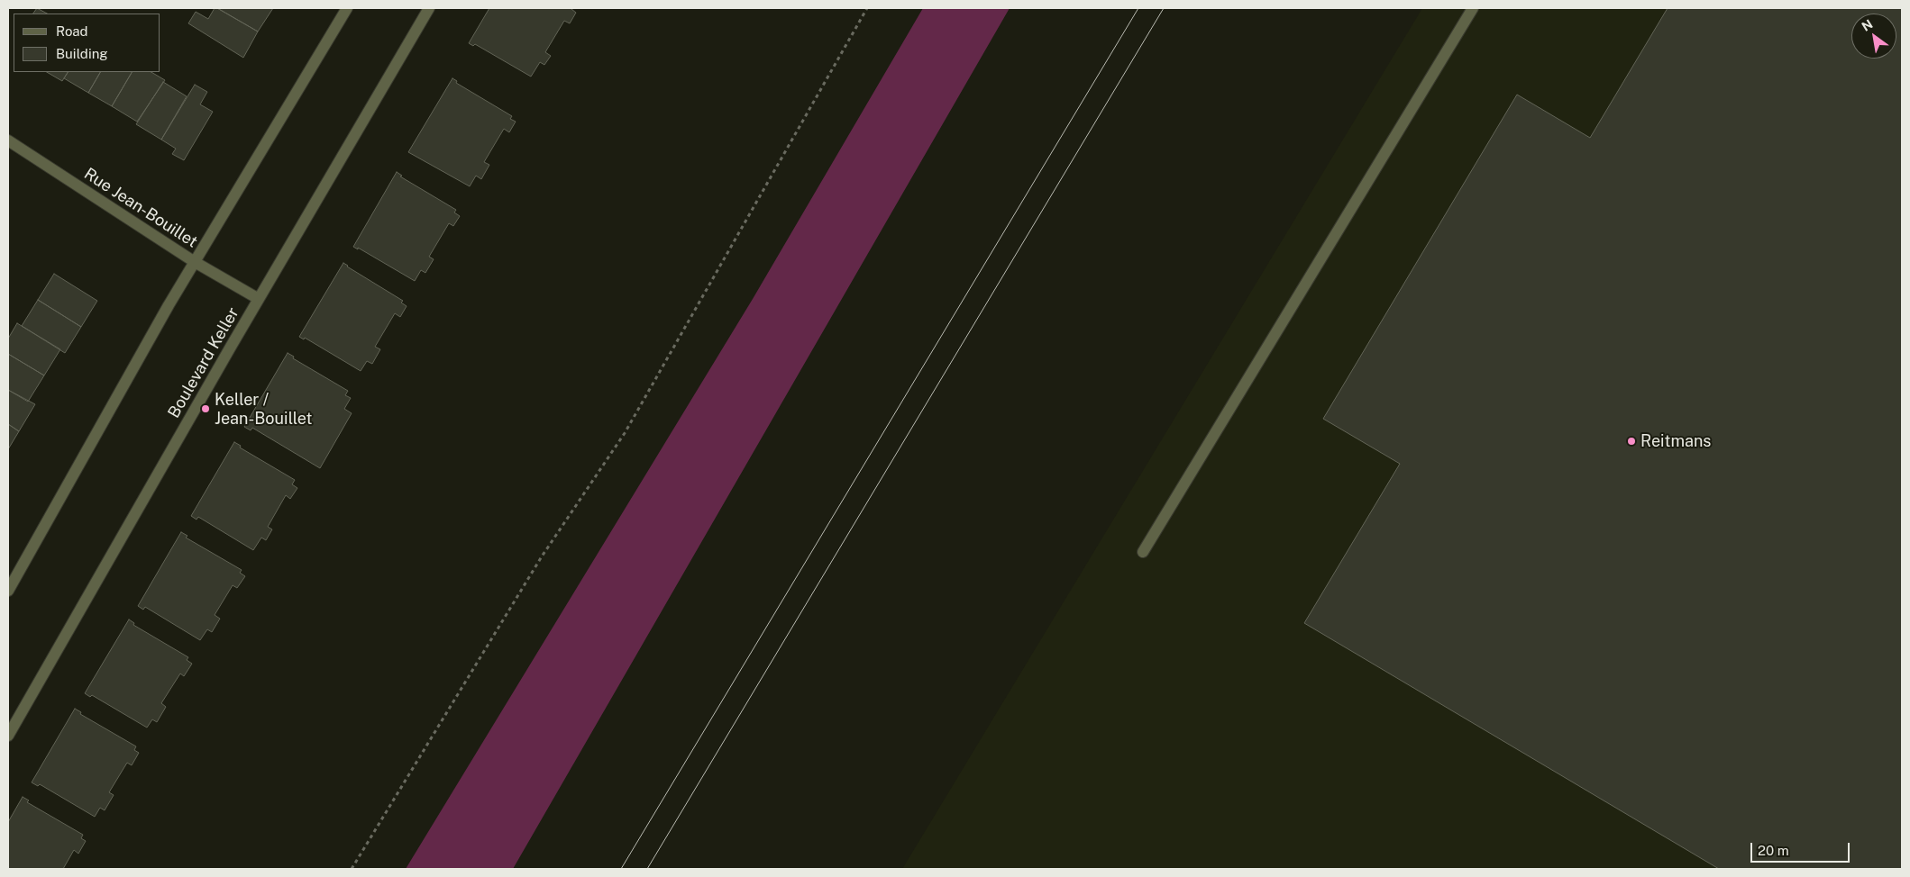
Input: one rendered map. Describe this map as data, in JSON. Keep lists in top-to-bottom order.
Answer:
{
  "streets": {
    "street": ["Rue Jean-Bouillet", "Boulevard Keller"]
  },
  "crossings": [
    ["Rue Jean-Bouillet", "Boulevard Keller"]
  ],
  "places": ["Keller / Jean-Bouillet", "Reitmans"],
  "legend": ["Road", "Building"],
  "scale_bar": "20 m",
  "north": "top left"
}
